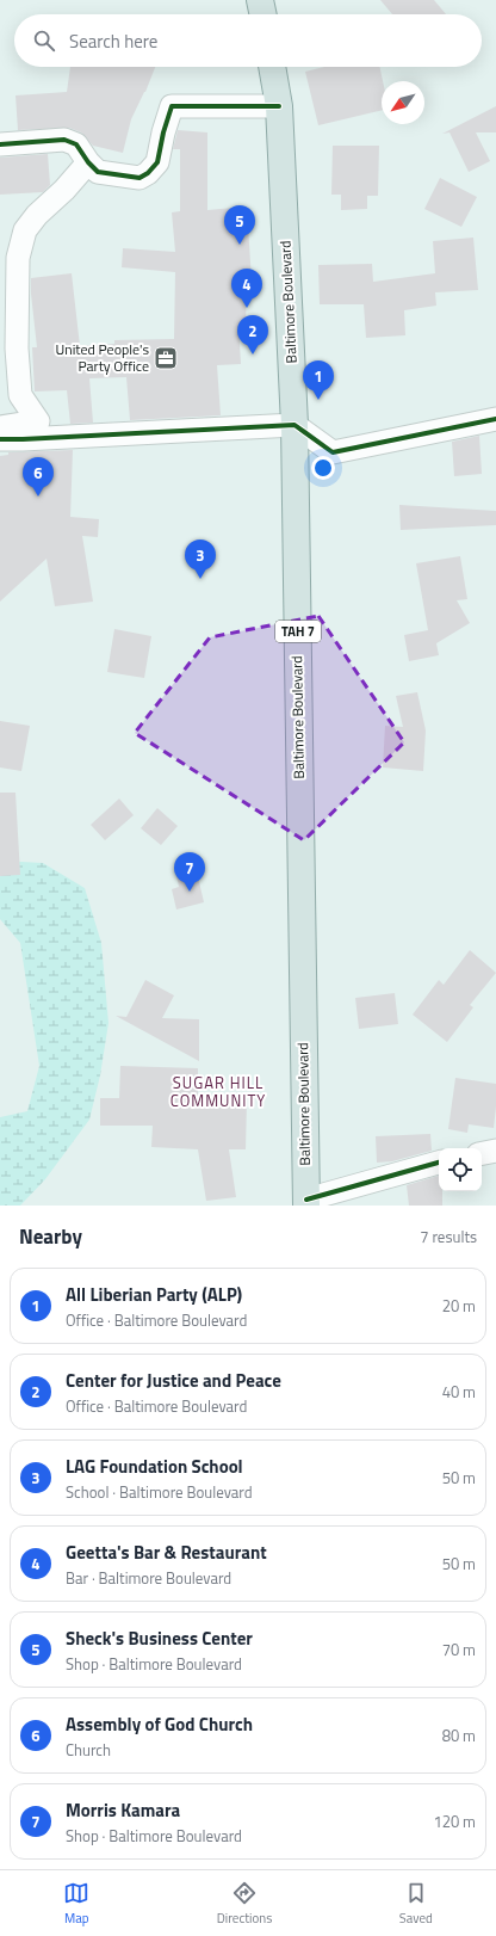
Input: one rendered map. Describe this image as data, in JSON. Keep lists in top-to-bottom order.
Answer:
{
  "streets": {
    "highway": ["Baltimore Boulevard", "TAH 7"]
  },
  "districts": ["SUGAR HILL COMMUNITY"],
  "places": {
    "office": ["United People's Party Office"]
  },
  "north": "bottom left",
  "page": {
    "search": "Search here",
    "pins": [
      "5",
      "4",
      "2",
      "1",
      "6",
      "3",
      "7"
    ],
    "heading": ["Nearby", "7 results"],
    "list": [
      {
        "mark": "1",
        "name": "All Liberian Party (ALP)",
        "note": "Office · Baltimore Boulevard",
        "value": "20 m"
      },
      {
        "mark": "2",
        "name": "Center for Justice and Peace",
        "note": "Office · Baltimore Boulevard",
        "value": "40 m"
      },
      {
        "mark": "3",
        "name": "LAG Foundation School",
        "note": "School · Baltimore Boulevard",
        "value": "50 m"
      },
      {
        "mark": "4",
        "name": "Geetta's Bar & Restaurant",
        "note": "Bar · Baltimore Boulevard",
        "value": "50 m"
      },
      {
        "mark": "5",
        "name": "Sheck's Business Center",
        "note": "Shop · Baltimore Boulevard",
        "value": "70 m"
      },
      {
        "mark": "6",
        "name": "Assembly of God Church",
        "note": "Church",
        "value": "80 m"
      },
      {
        "mark": "7",
        "name": "Morris Kamara",
        "note": "Shop · Baltimore Boulevard",
        "value": "120 m"
      }
    ],
    "nav": ["Map", "Directions", "Saved"]
  }
}
